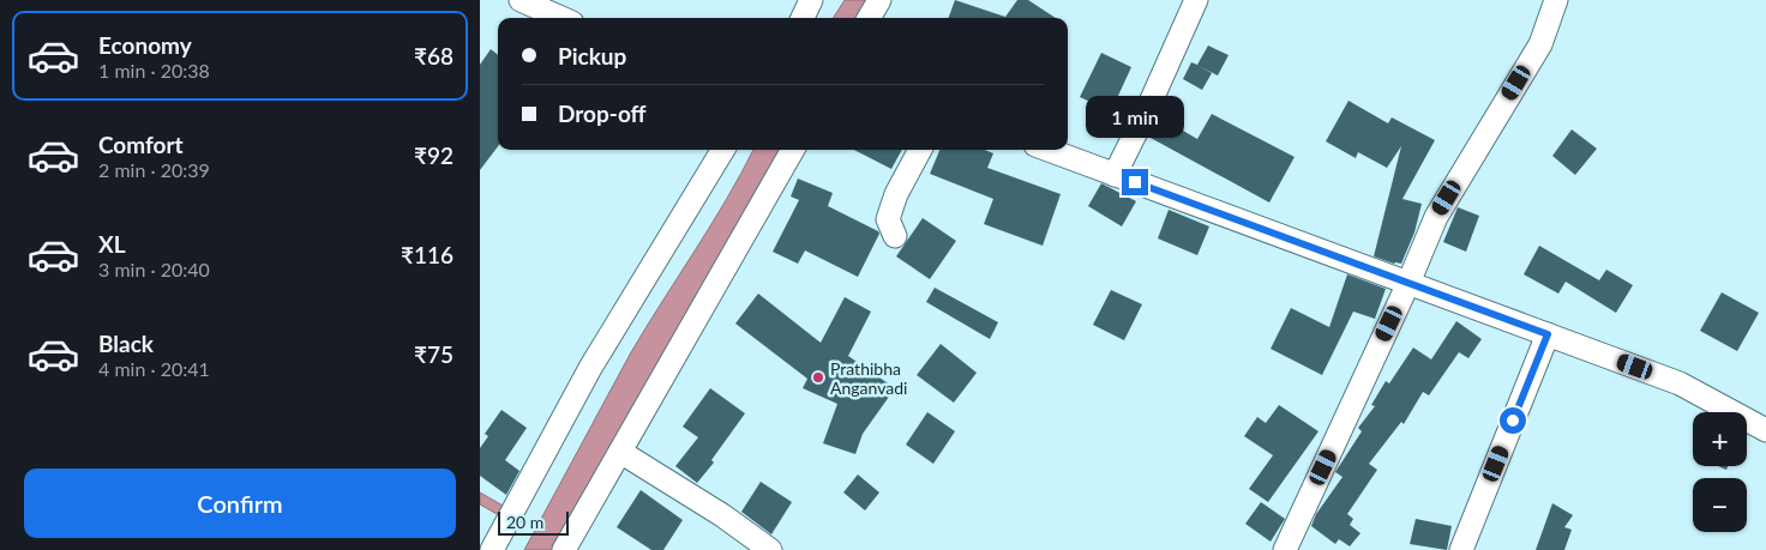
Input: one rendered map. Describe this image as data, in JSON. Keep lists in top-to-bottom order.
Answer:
{
  "places": ["Prathibha Anganvadi"],
  "scale_bar": "20 m",
  "page": {
    "list": [
      {
        "name": "Economy",
        "note": "1 min · 20:38",
        "value": "₹68"
      },
      {
        "name": "Comfort",
        "note": "2 min · 20:39",
        "value": "₹92"
      },
      {
        "name": "XL",
        "note": "3 min · 20:40",
        "value": "₹116"
      },
      {
        "name": "Black",
        "note": "4 min · 20:41",
        "value": "₹75"
      }
    ],
    "banner": ["Pickup", "Drop-off"],
    "bubble": "1 min",
    "map_buttons": ["+", "−"],
    "buttons": "Confirm",
    "scale": "20 m"
  }
}
